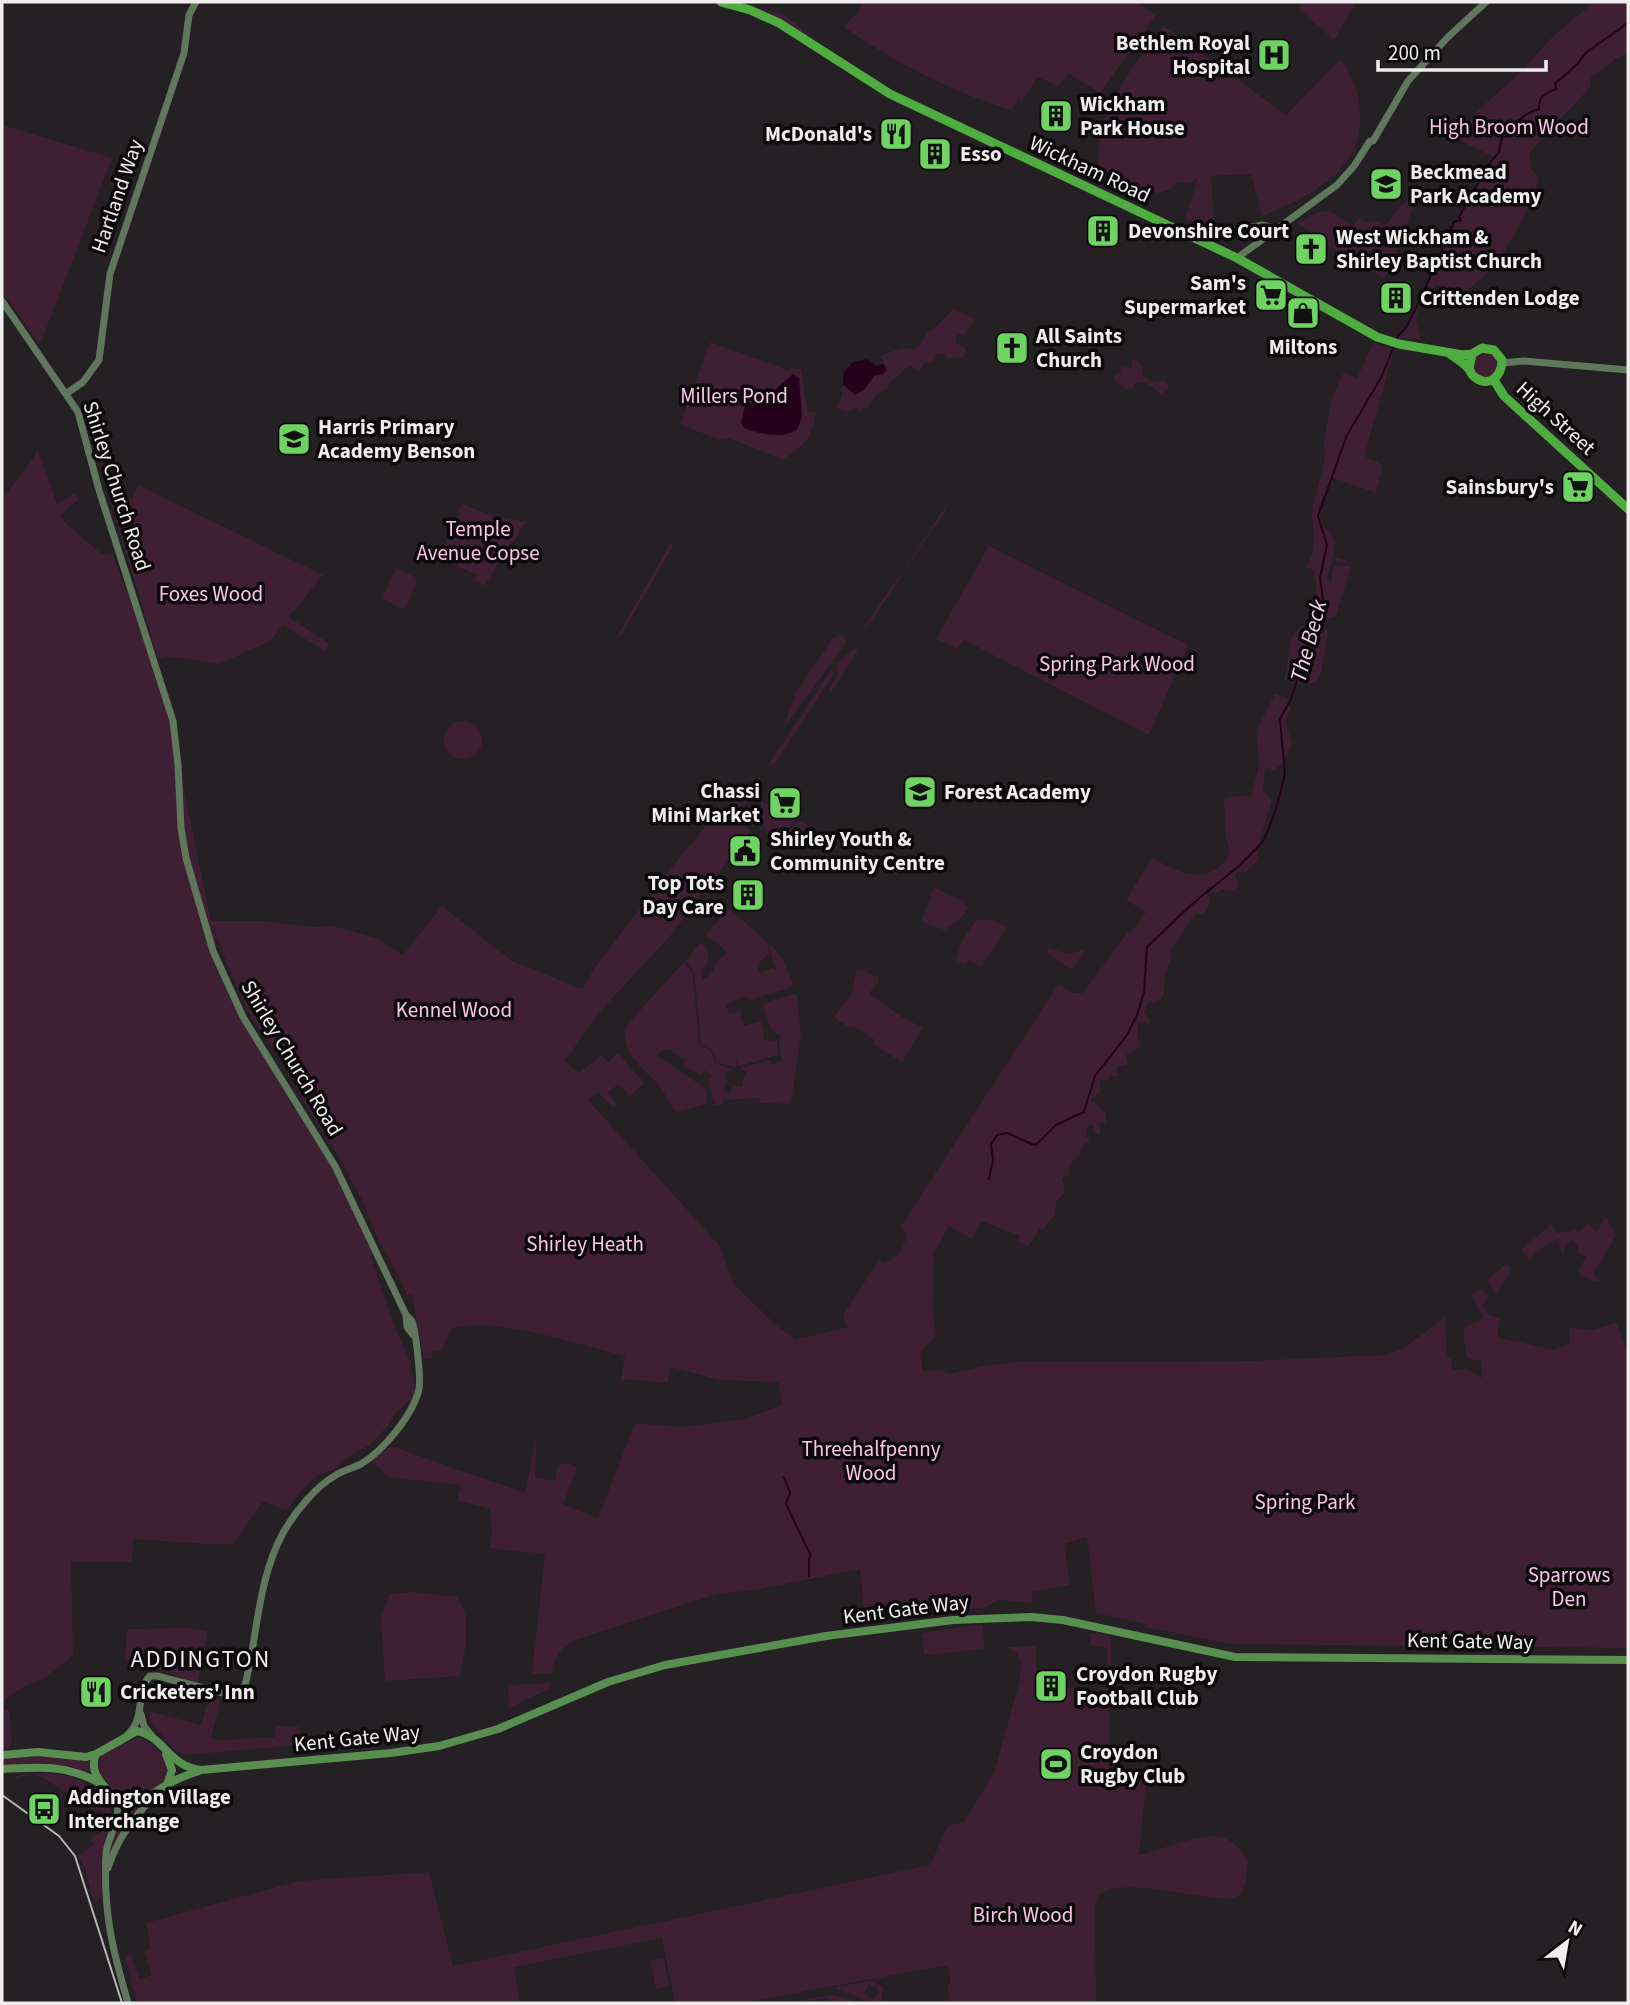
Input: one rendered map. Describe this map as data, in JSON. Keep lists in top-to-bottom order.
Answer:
{
  "streets": {
    "highway": ["Wickham Road", "High Street"],
    "main road": ["Kent Gate Way"],
    "street": ["Hartland Way", "Shirley Church Road"]
  },
  "crossings": [
    ["Wickham Road", "High Street"],
    ["Hartland Way", "Shirley Church Road"]
  ],
  "districts": ["ADDINGTON"],
  "water": ["The Beck"],
  "parks": [
    "High Broom Wood",
    "Millers Pond",
    "Temple Avenue Copse",
    "Foxes Wood",
    "Spring Park Wood",
    "Kennel Wood",
    "Shirley Heath",
    "Threehalfpenny Wood",
    "Spring Park",
    "Sparrows Den",
    "Birch Wood"
  ],
  "places": {
    "hospital": ["Bethlem Royal Hospital"],
    "building": [
      "Wickham Park House",
      "Esso",
      "Devonshire Court",
      "Crittenden Lodge",
      "Top Tots Day Care",
      "Croydon Rugby Football Club"
    ],
    "restaurant": ["McDonald's", "Cricketers' Inn"],
    "school or university": ["Beckmead Park Academy", "Harris Primary Academy Benson", "Forest Academy"],
    "church": ["West Wickham & Shirley Baptist Church", "All Saints Church"],
    "supermarket": ["Sam's Supermarket", "Sainsbury's", "Chassi Mini Market"],
    "shop": ["Miltons"],
    "public building": ["Shirley Youth & Community Centre"],
    "sports": ["Croydon Rugby Club"],
    "bus stop": ["Addington Village Interchange"]
  },
  "scale_bar": "200 m",
  "north": "top right"
}
